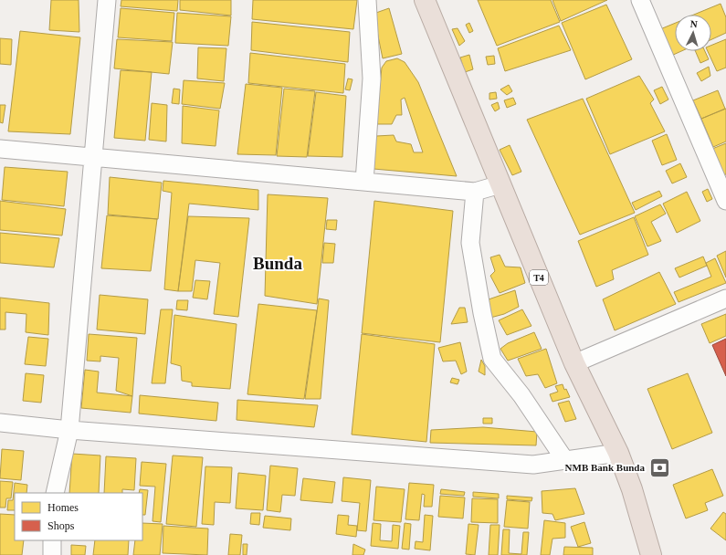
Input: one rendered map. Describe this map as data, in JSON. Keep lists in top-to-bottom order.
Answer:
{
  "streets": {
    "highway": ["T4"]
  },
  "districts": ["Bunda"],
  "places": {
    "bank": ["NMB Bank Bunda"]
  },
  "legend": ["Homes", "Shops"],
  "north": "top"
}
